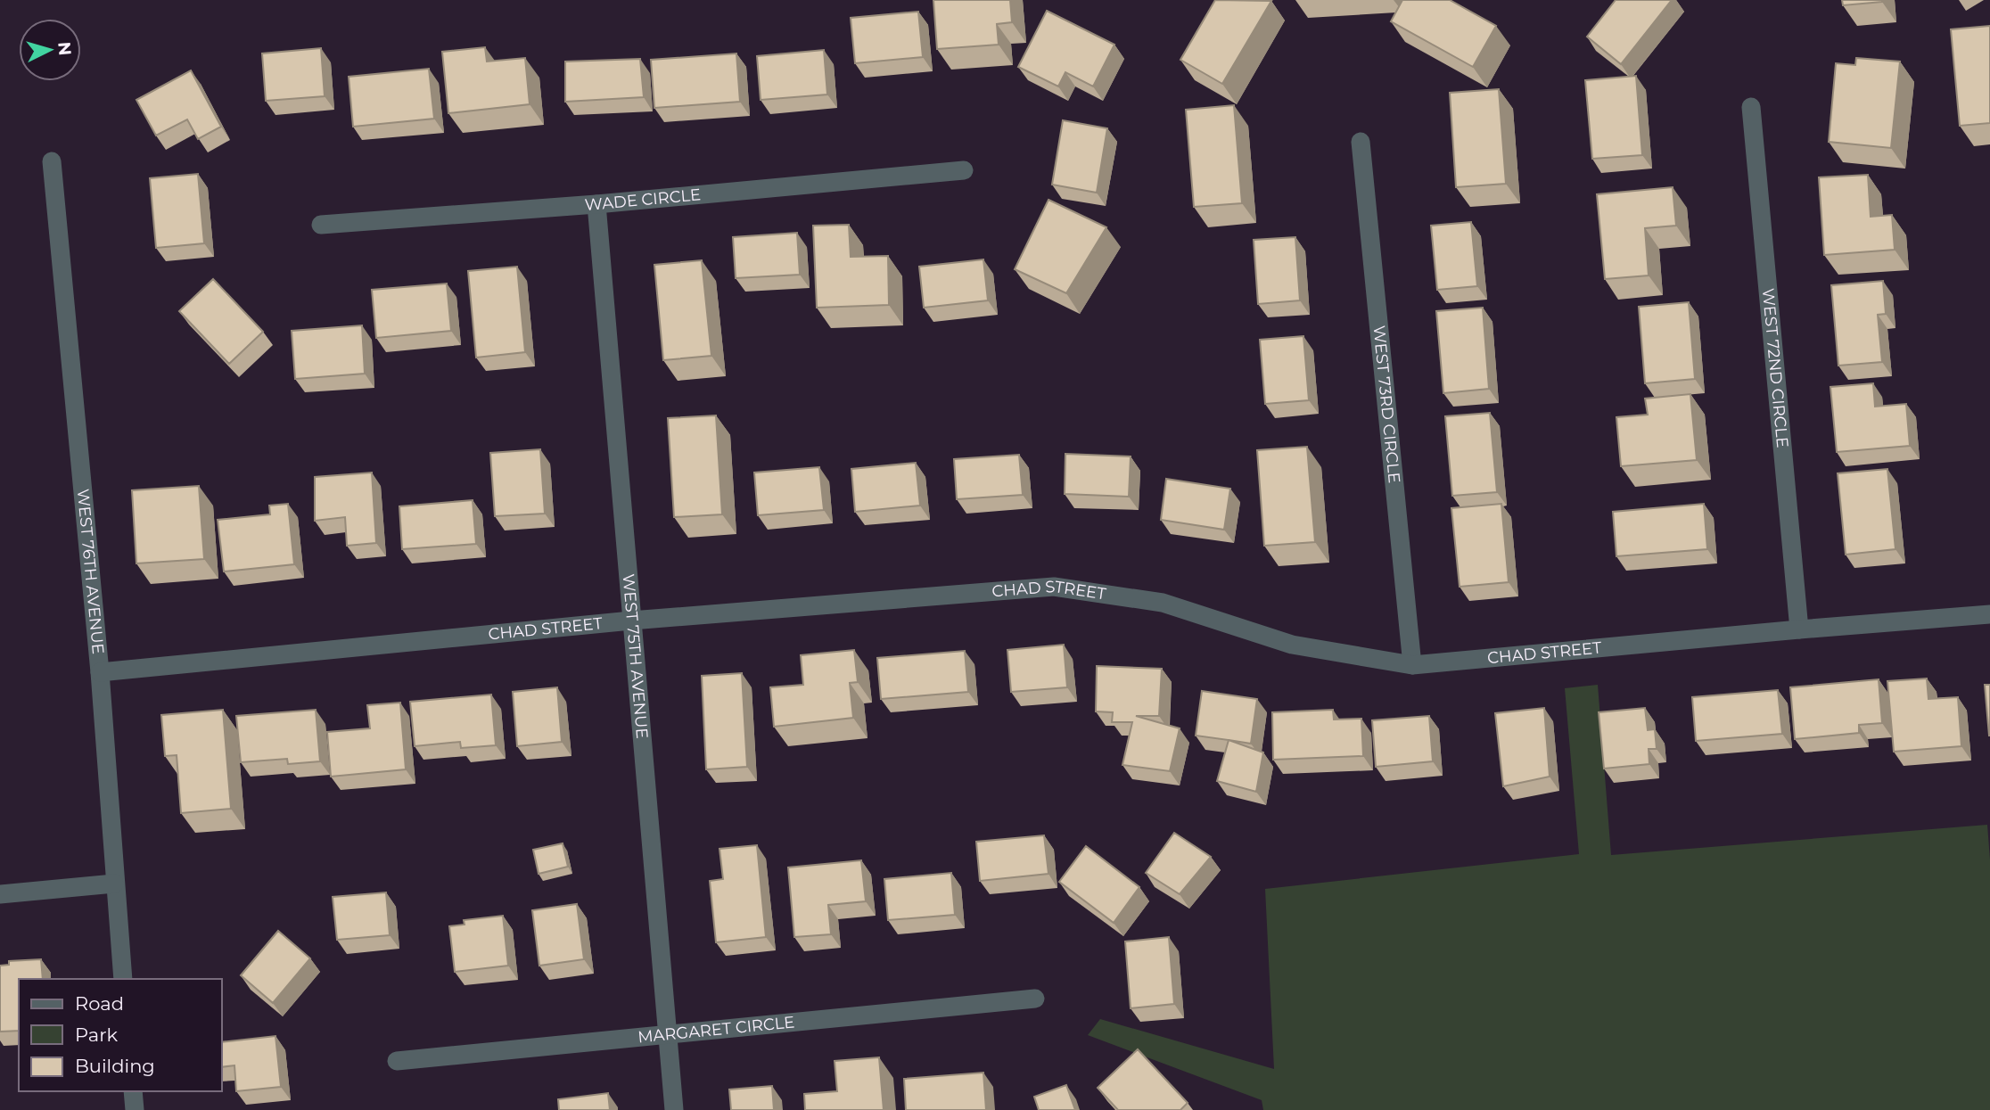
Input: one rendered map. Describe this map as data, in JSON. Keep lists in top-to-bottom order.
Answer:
{
  "streets": {
    "street": [
      "WADE CIRCLE",
      "WEST 72ND CIRCLE",
      "WEST 73RD CIRCLE",
      "WEST 76TH AVENUE",
      "CHAD STREET",
      "WEST 75TH AVENUE",
      "MARGARET CIRCLE"
    ]
  },
  "crossings": [
    ["WADE CIRCLE", "WEST 75TH AVENUE"],
    ["WEST 72ND CIRCLE", "CHAD STREET"],
    ["WEST 73RD CIRCLE", "CHAD STREET"],
    ["WEST 76TH AVENUE", "CHAD STREET"],
    ["CHAD STREET", "WEST 75TH AVENUE"],
    ["WEST 75TH AVENUE", "MARGARET CIRCLE"]
  ],
  "legend": ["Road", "Park", "Building"],
  "north": "right"
}
